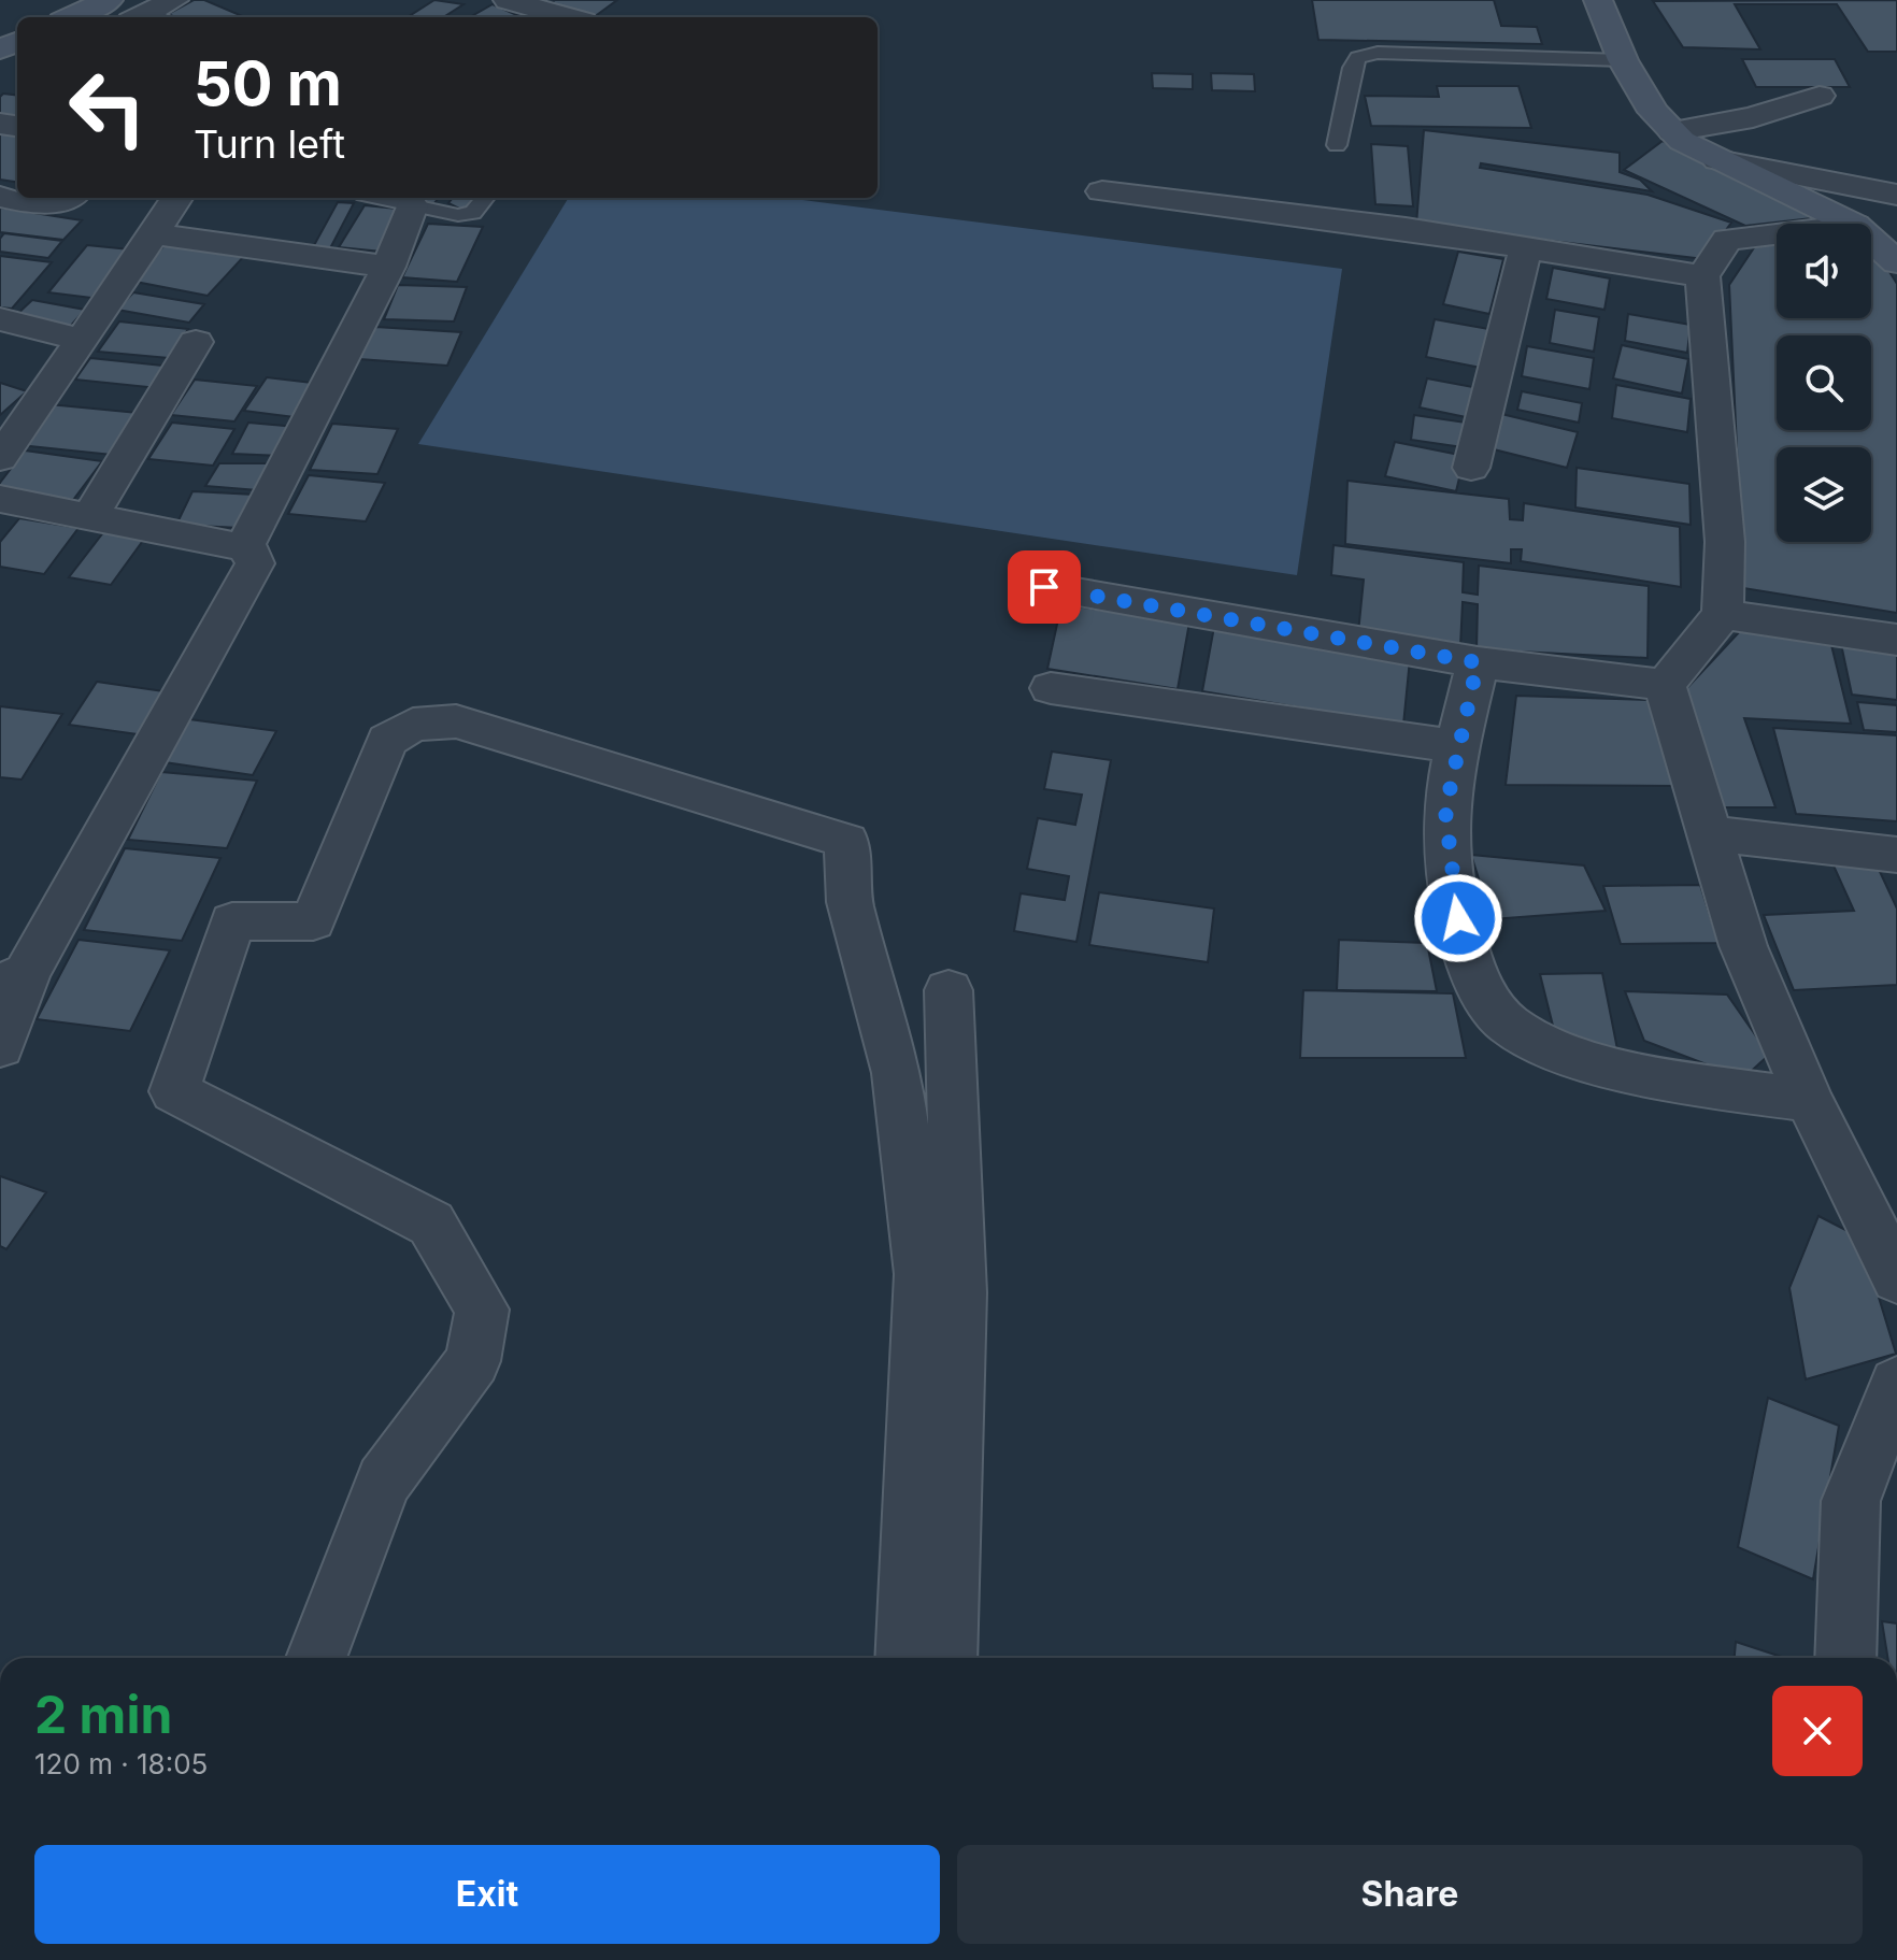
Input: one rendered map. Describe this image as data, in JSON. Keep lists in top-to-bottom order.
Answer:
{
  "page": {
    "turn": ["50 m", "Turn left"],
    "heading": ["2 min", "120 m · 18:05"],
    "buttons": ["Exit", "Share"]
  }
}
